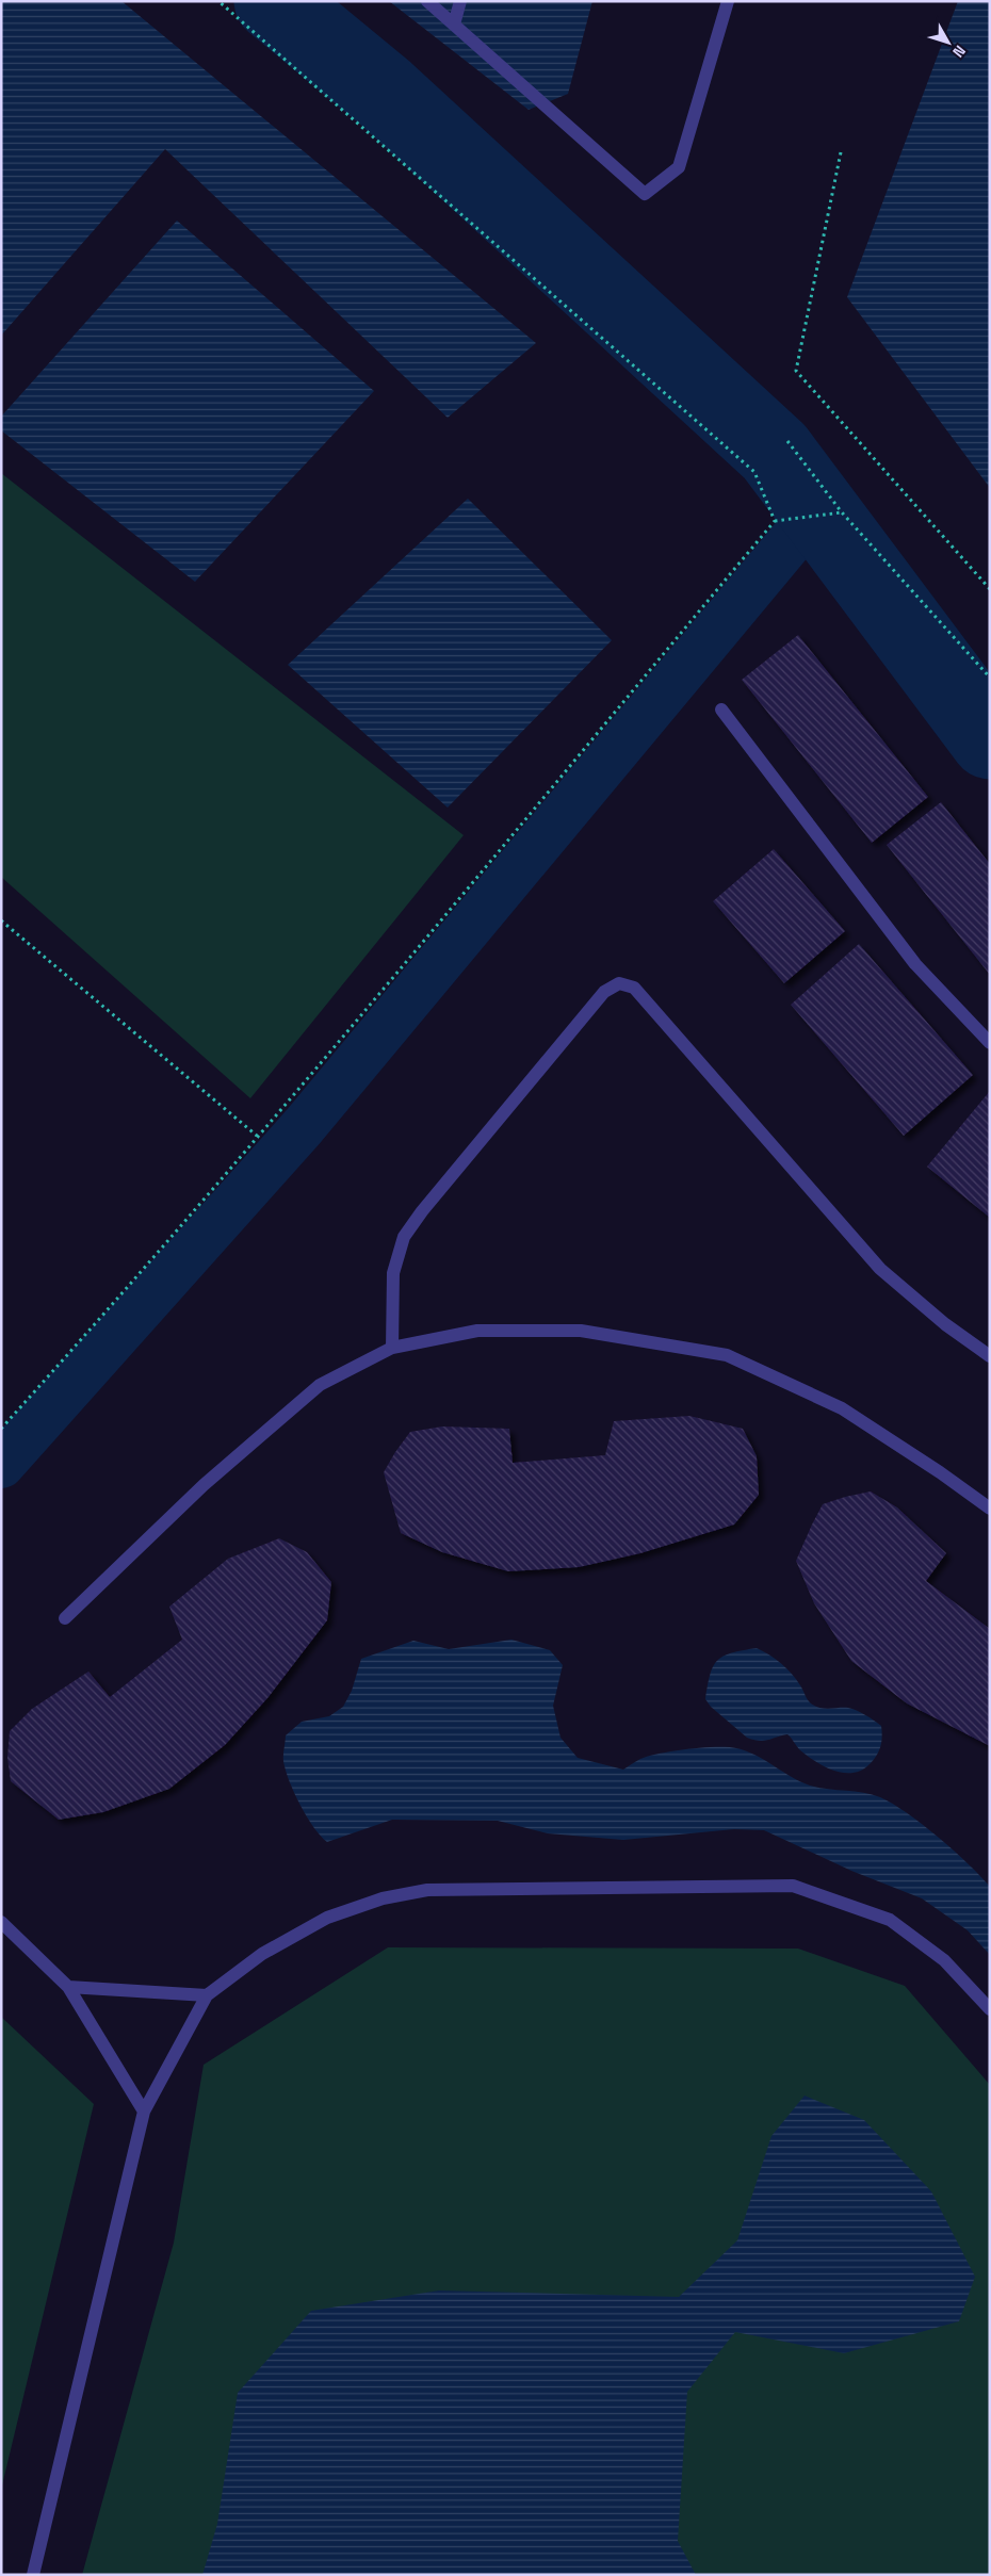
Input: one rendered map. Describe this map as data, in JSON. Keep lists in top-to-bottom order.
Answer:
{
  "north": "bottom right"
}
